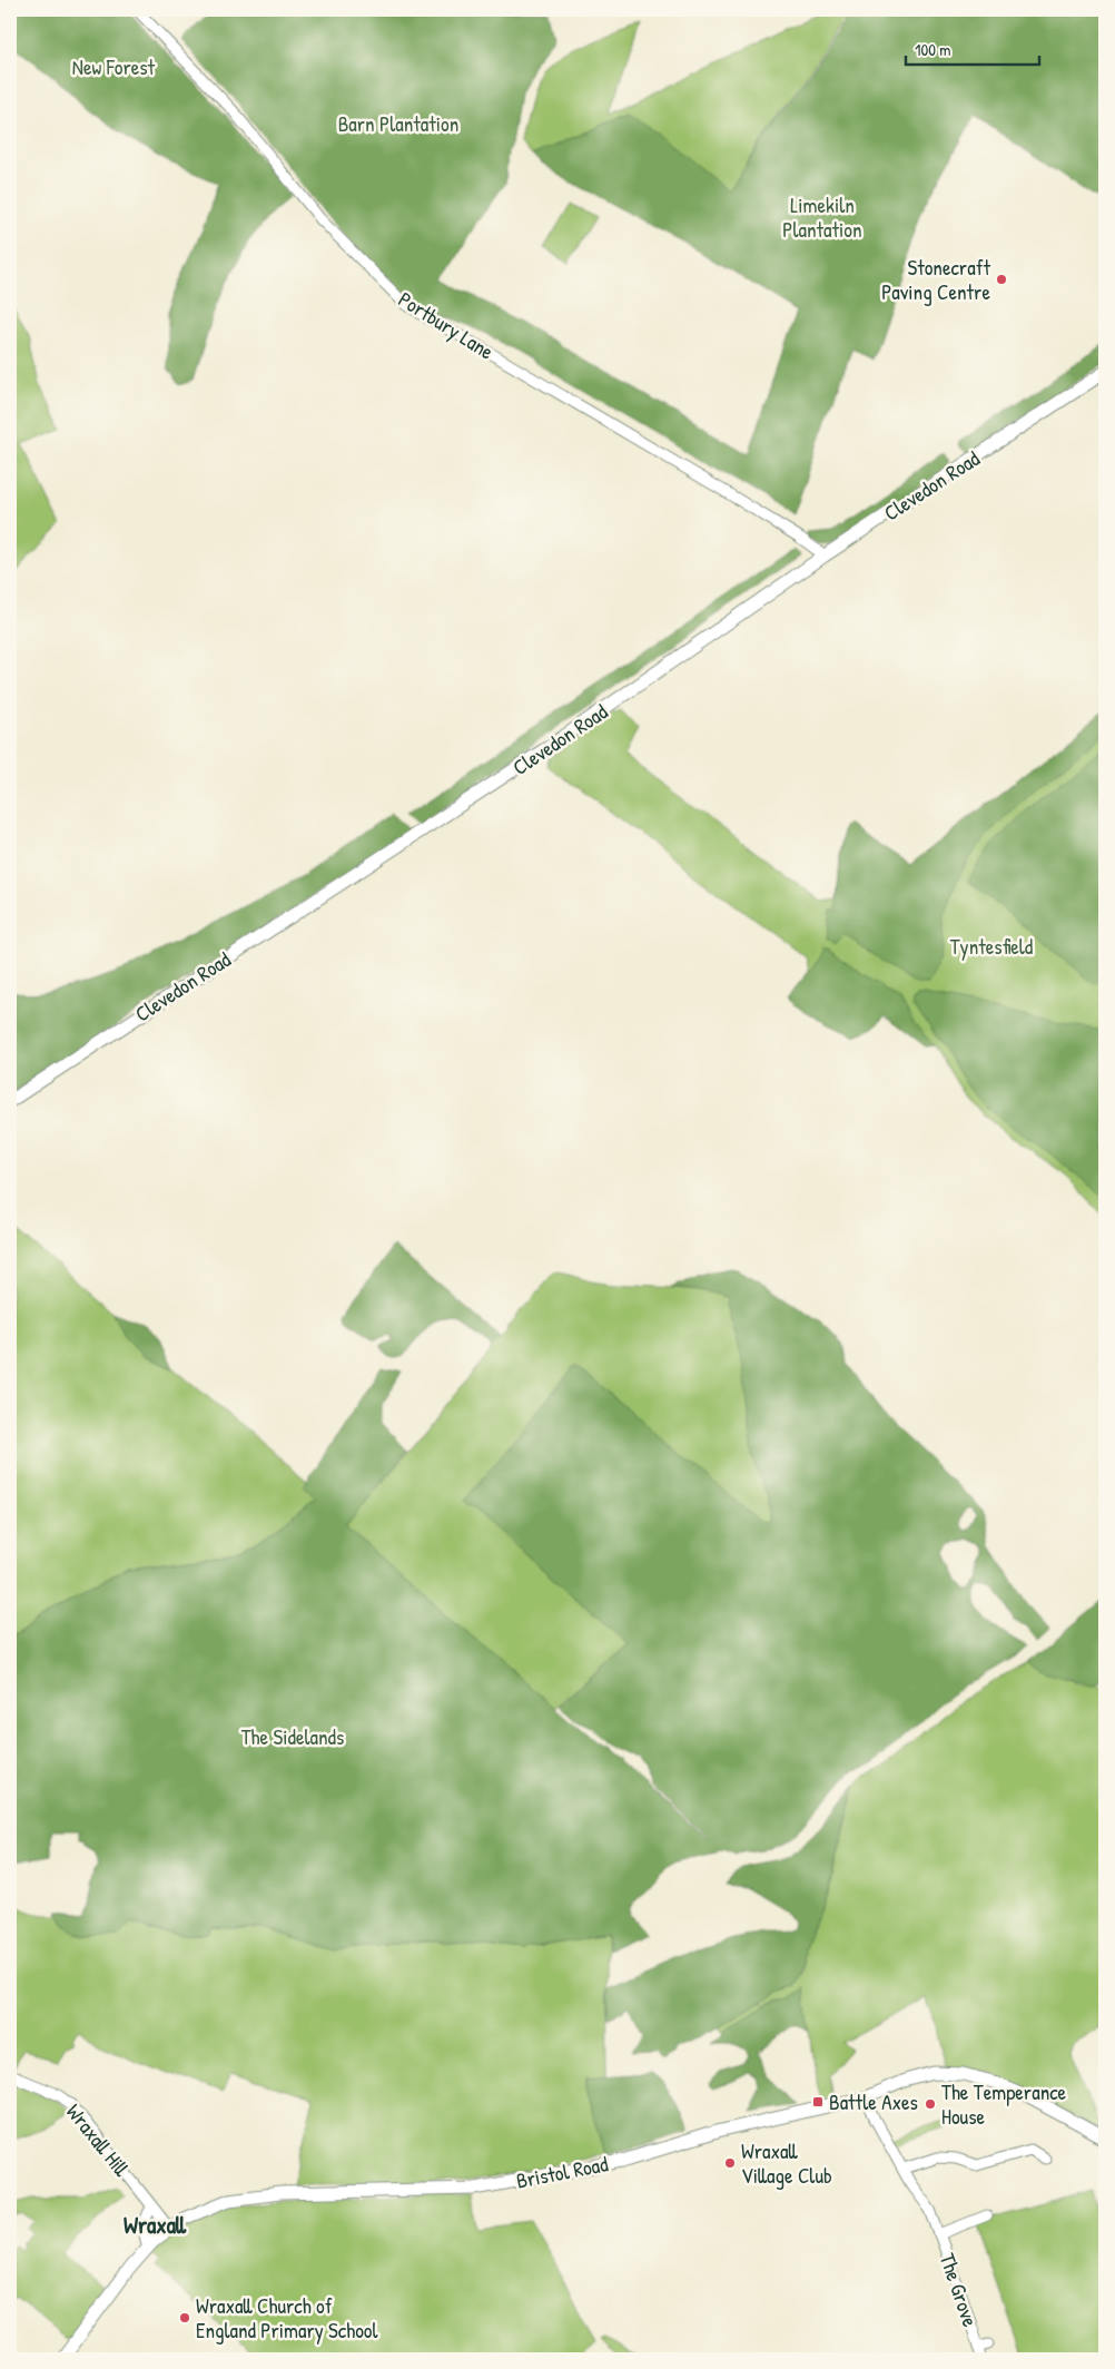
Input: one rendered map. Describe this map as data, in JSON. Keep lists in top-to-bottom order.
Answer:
{
  "streets": {
    "main road": ["Clevedon Road", "Bristol Road"],
    "street": ["Portbury Lane", "Wraxall Hill", "The Grove"]
  },
  "crossings": [
    ["Portbury Lane", "Clevedon Road"],
    ["Wraxall Hill", "Bristol Road"],
    ["Bristol Road", "The Grove"]
  ],
  "districts": ["Wraxall"],
  "parks": [
    "New Forest",
    "Barn Plantation",
    "Limekiln Plantation",
    "Tyntesfield",
    "The Sidelands"
  ],
  "places": {
    "other": [
      "Stonecraft Paving Centre",
      "The Temperance House",
      "Wraxall Village Club",
      "Wraxall Church of England Primary School"
    ],
    "transit": ["Battle Axes"]
  },
  "scale_bar": "100 m"
}
